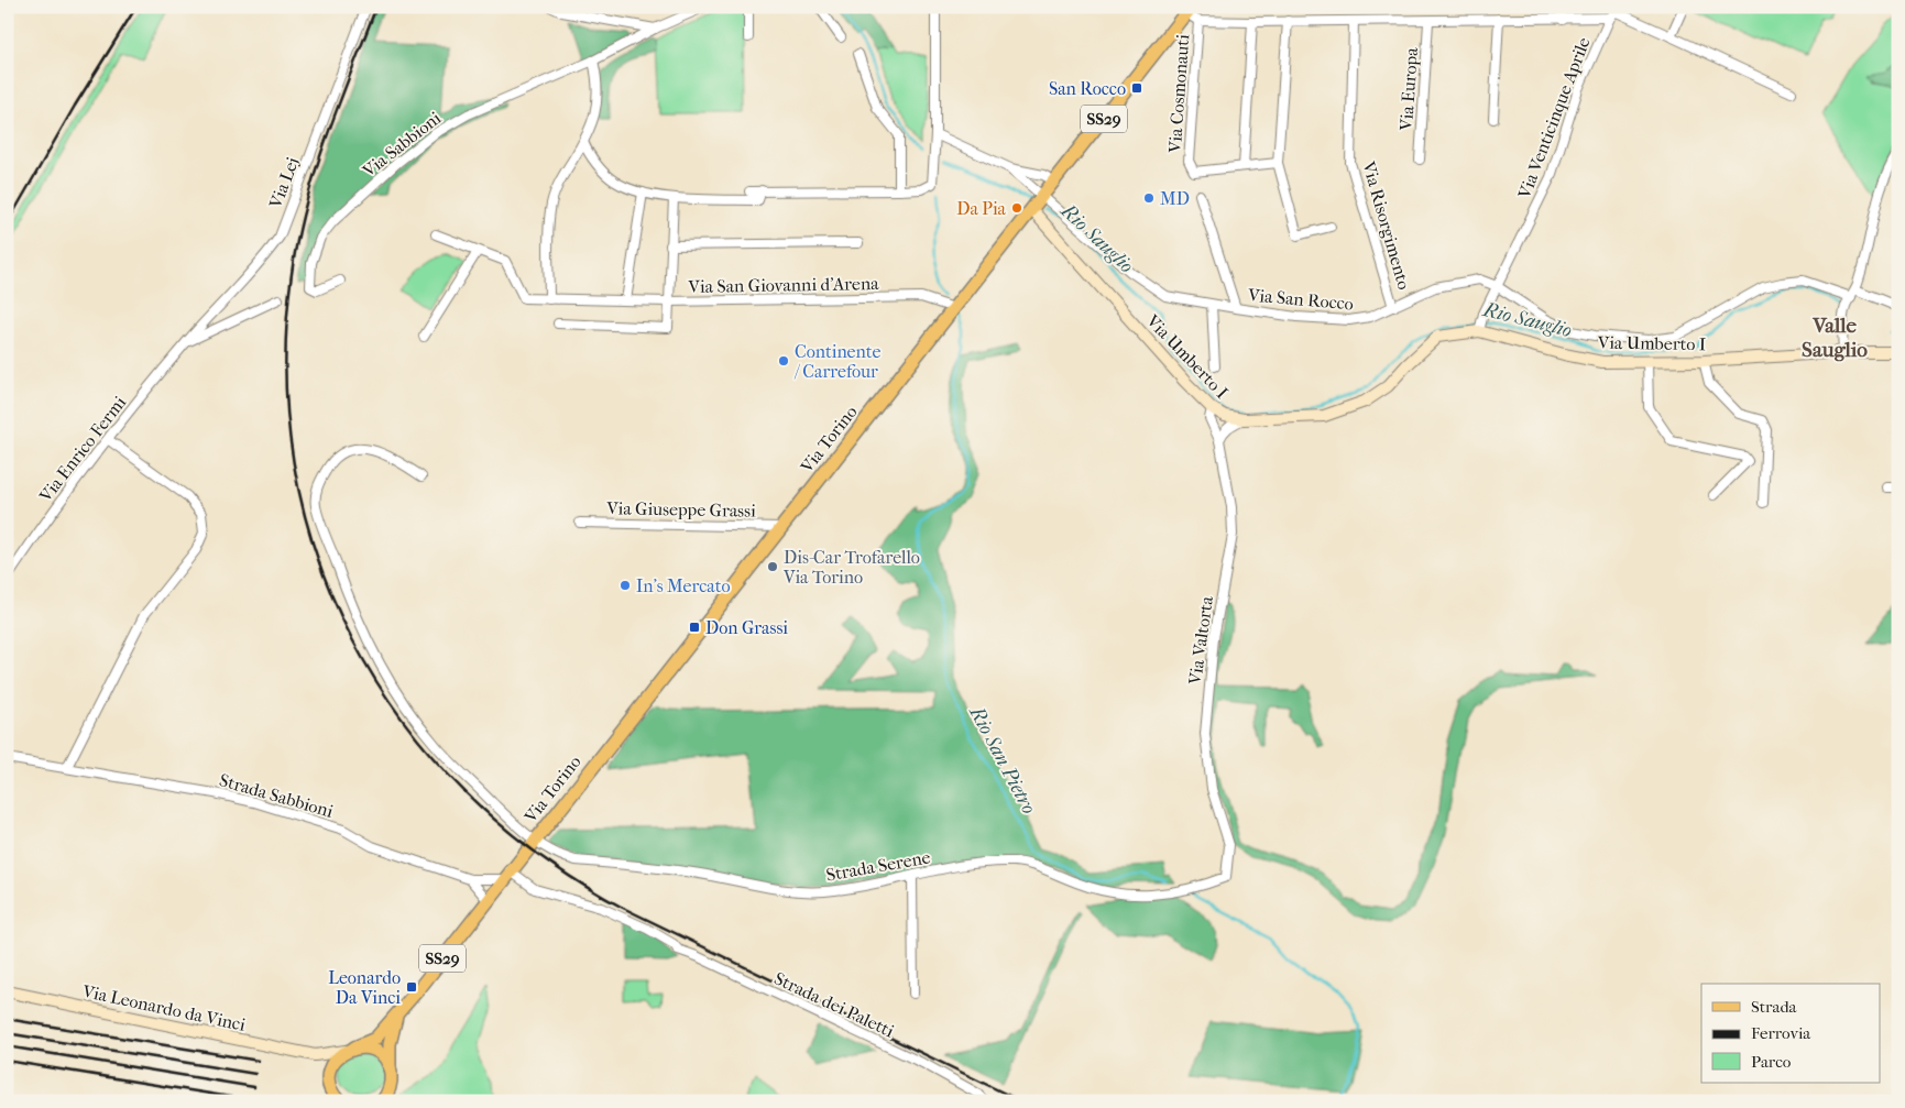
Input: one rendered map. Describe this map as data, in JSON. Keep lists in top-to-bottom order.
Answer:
{
  "streets": {
    "main road": ["SS29", "Via Torino"],
    "street": [
      "Via Europa",
      "Via Cosmonauti",
      "Via Venticinque Aprile",
      "Via Sabbioni",
      "Via Lej",
      "Via Risorgimento",
      "Via San Giovanni d'Arena",
      "Via San Rocco",
      "Via Umberto I",
      "Via Enrico Fermi",
      "Via Giuseppe Grassi",
      "Via Valtorta",
      "Strada Sabbioni",
      "Strada Serene",
      "Strada dei Paletti",
      "Via Leonardo da Vinci"
    ]
  },
  "crossings": [
    ["Via Venticinque Aprile", "Via San Rocco"],
    ["Via Venticinque Aprile", "Via Umberto I"],
    ["Via Lej", "Via Enrico Fermi"],
    ["Via Risorgimento", "Via San Rocco"],
    ["Via San Giovanni d'Arena", "Via Torino"],
    ["Via San Rocco", "Via Torino"],
    ["Via Umberto I", "Via Torino"],
    ["Via Umberto I", "Via Valtorta"],
    ["Via Torino", "Via Giuseppe Grassi"],
    ["Via Torino", "Strada Sabbioni"],
    ["Via Torino", "Strada Serene"],
    ["Via Torino", "Strada dei Paletti"],
    ["Via Torino", "Via Leonardo da Vinci"],
    ["Via Valtorta", "Strada Serene"],
    ["Strada Sabbioni", "Strada dei Paletti"]
  ],
  "districts": ["Valle Sauglio"],
  "water": ["Rio Sauglio", "Rio San Pietro"],
  "places": {
    "transit": ["San Rocco", "Don Grassi", "Leonardo Da Vinci"],
    "other": [
      "MD",
      "Da Pia",
      "Continente / Carrefour",
      "Dis-Car Trofarello Via Torino",
      "In's Mercato"
    ]
  },
  "legend": ["Strada", "Ferrovia", "Parco"]
}
